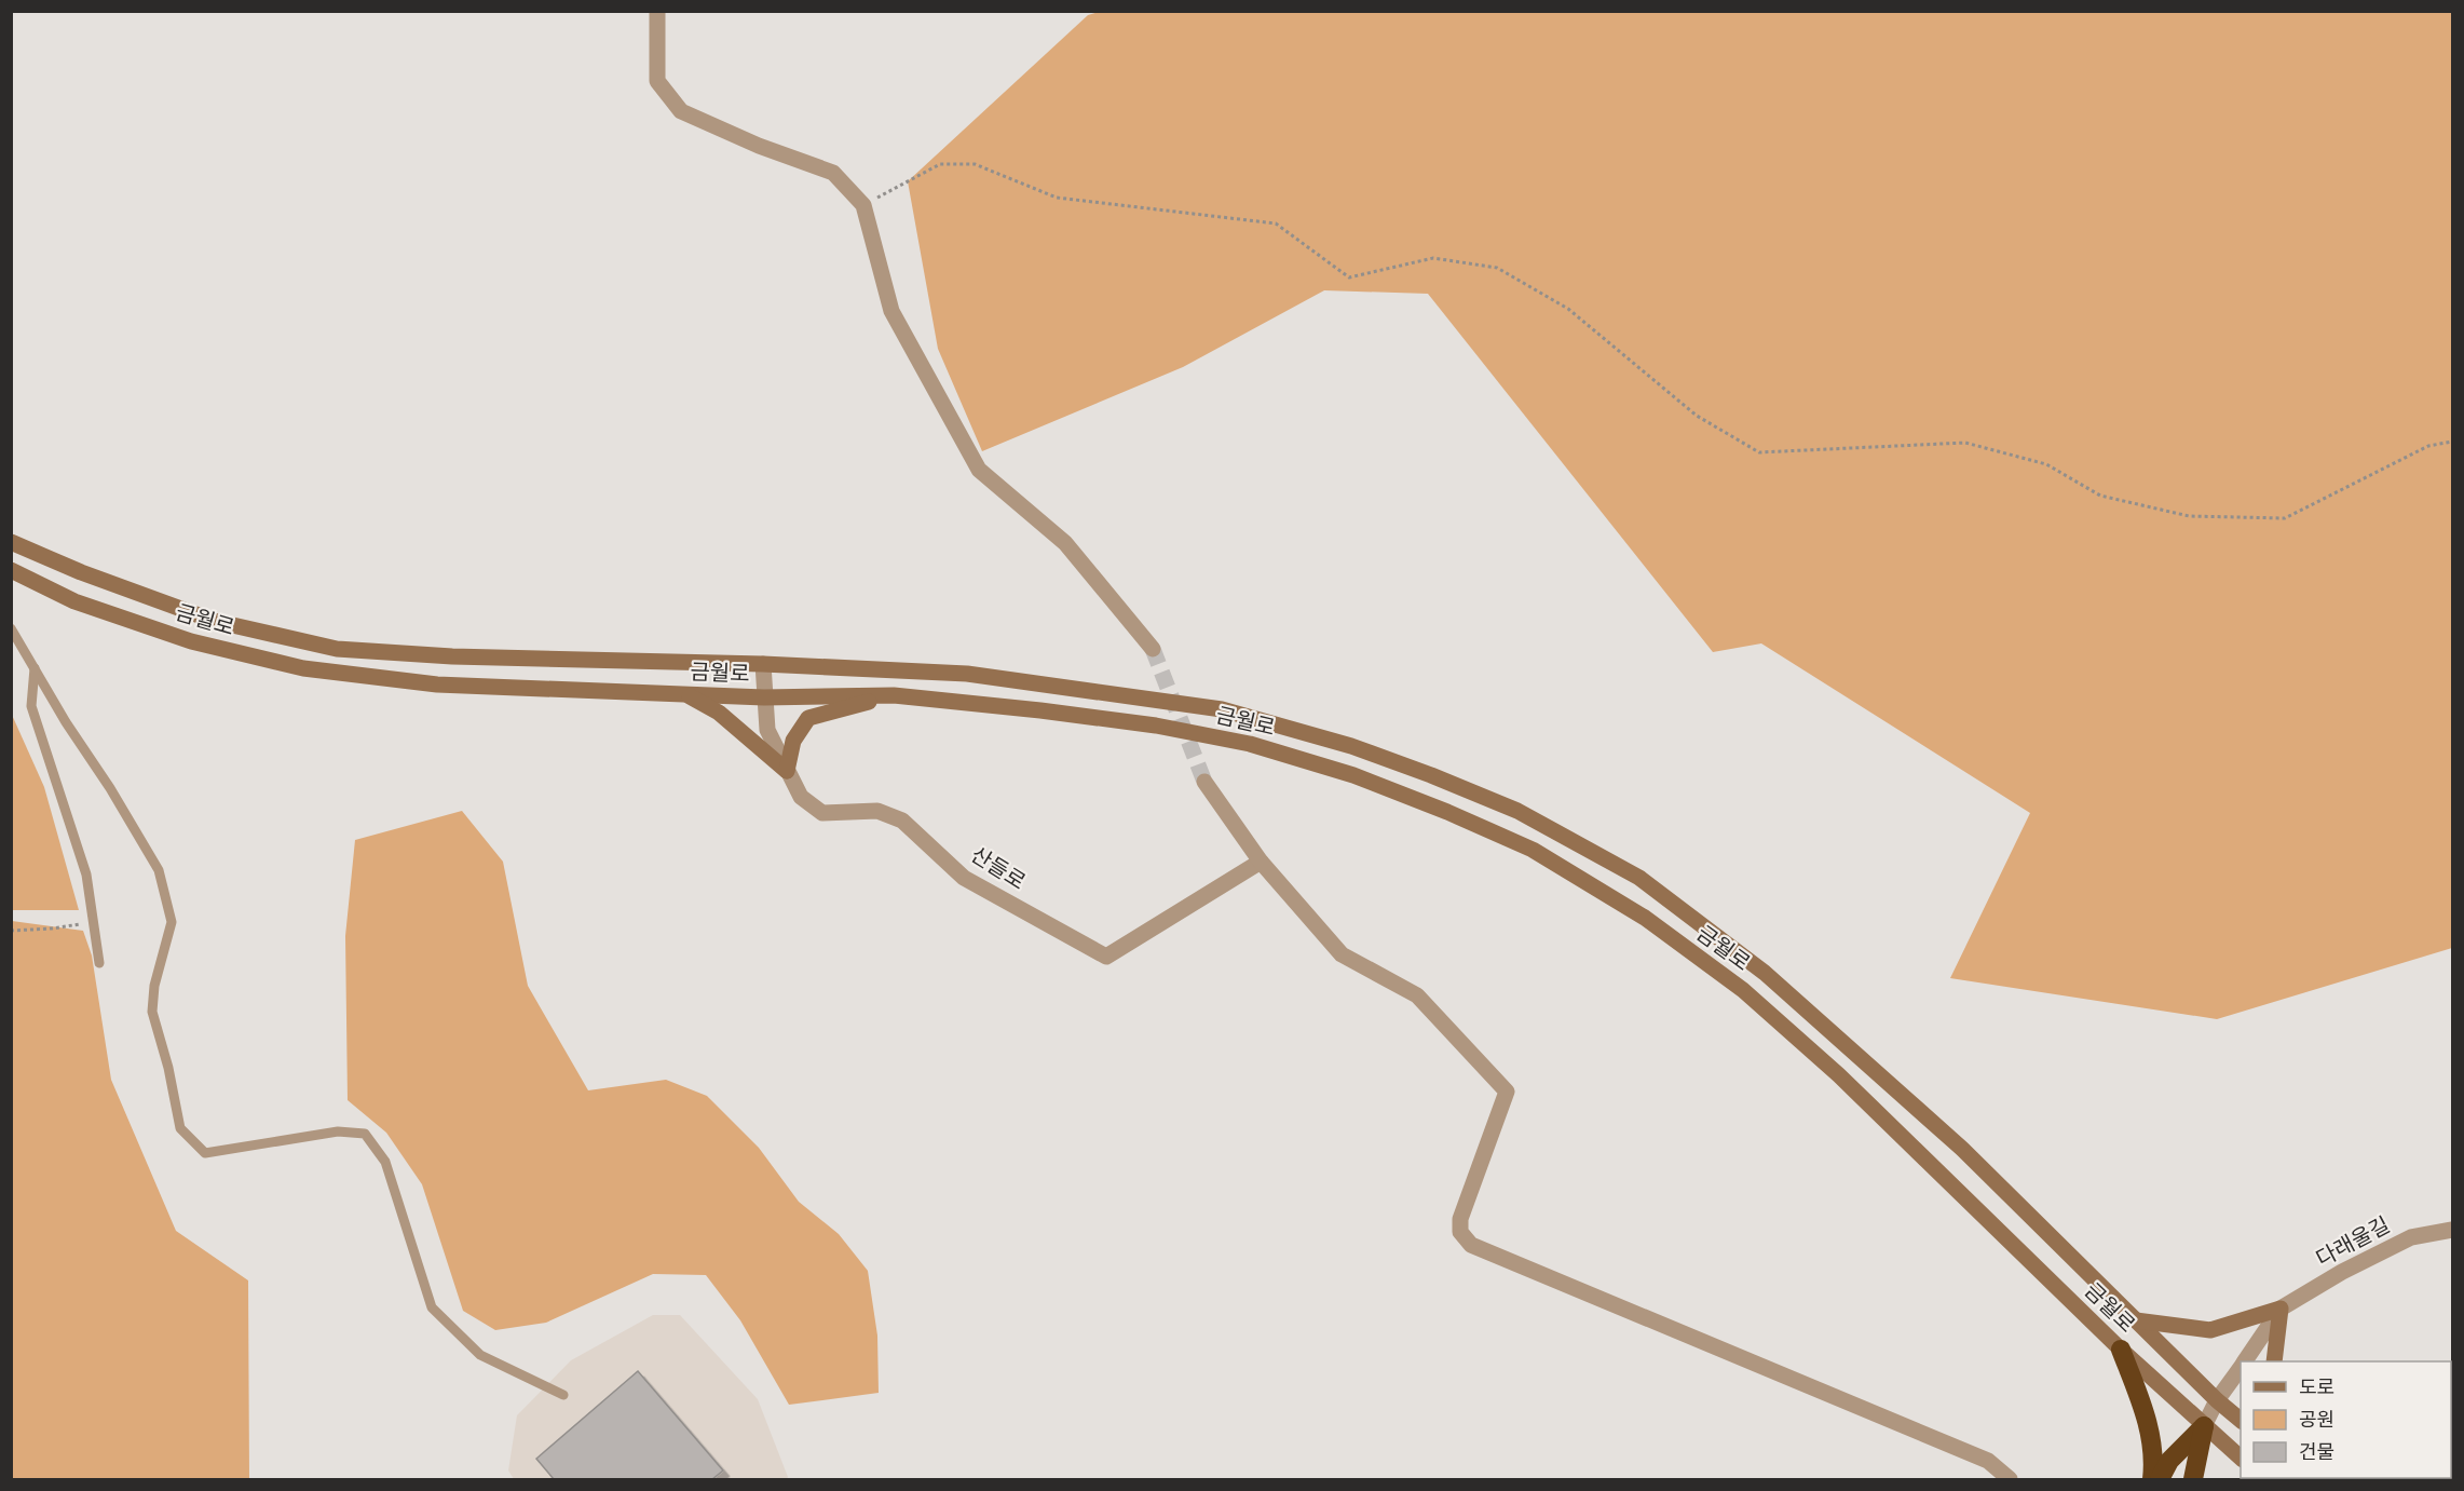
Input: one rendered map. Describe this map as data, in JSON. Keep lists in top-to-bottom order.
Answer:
{
  "streets": {
    "main road": ["금월로"],
    "street": ["산들로", "다래울길"]
  },
  "crossings": [
    ["금월로", "산들로"]
  ],
  "legend": ["도로", "공원", "건물"]
}
